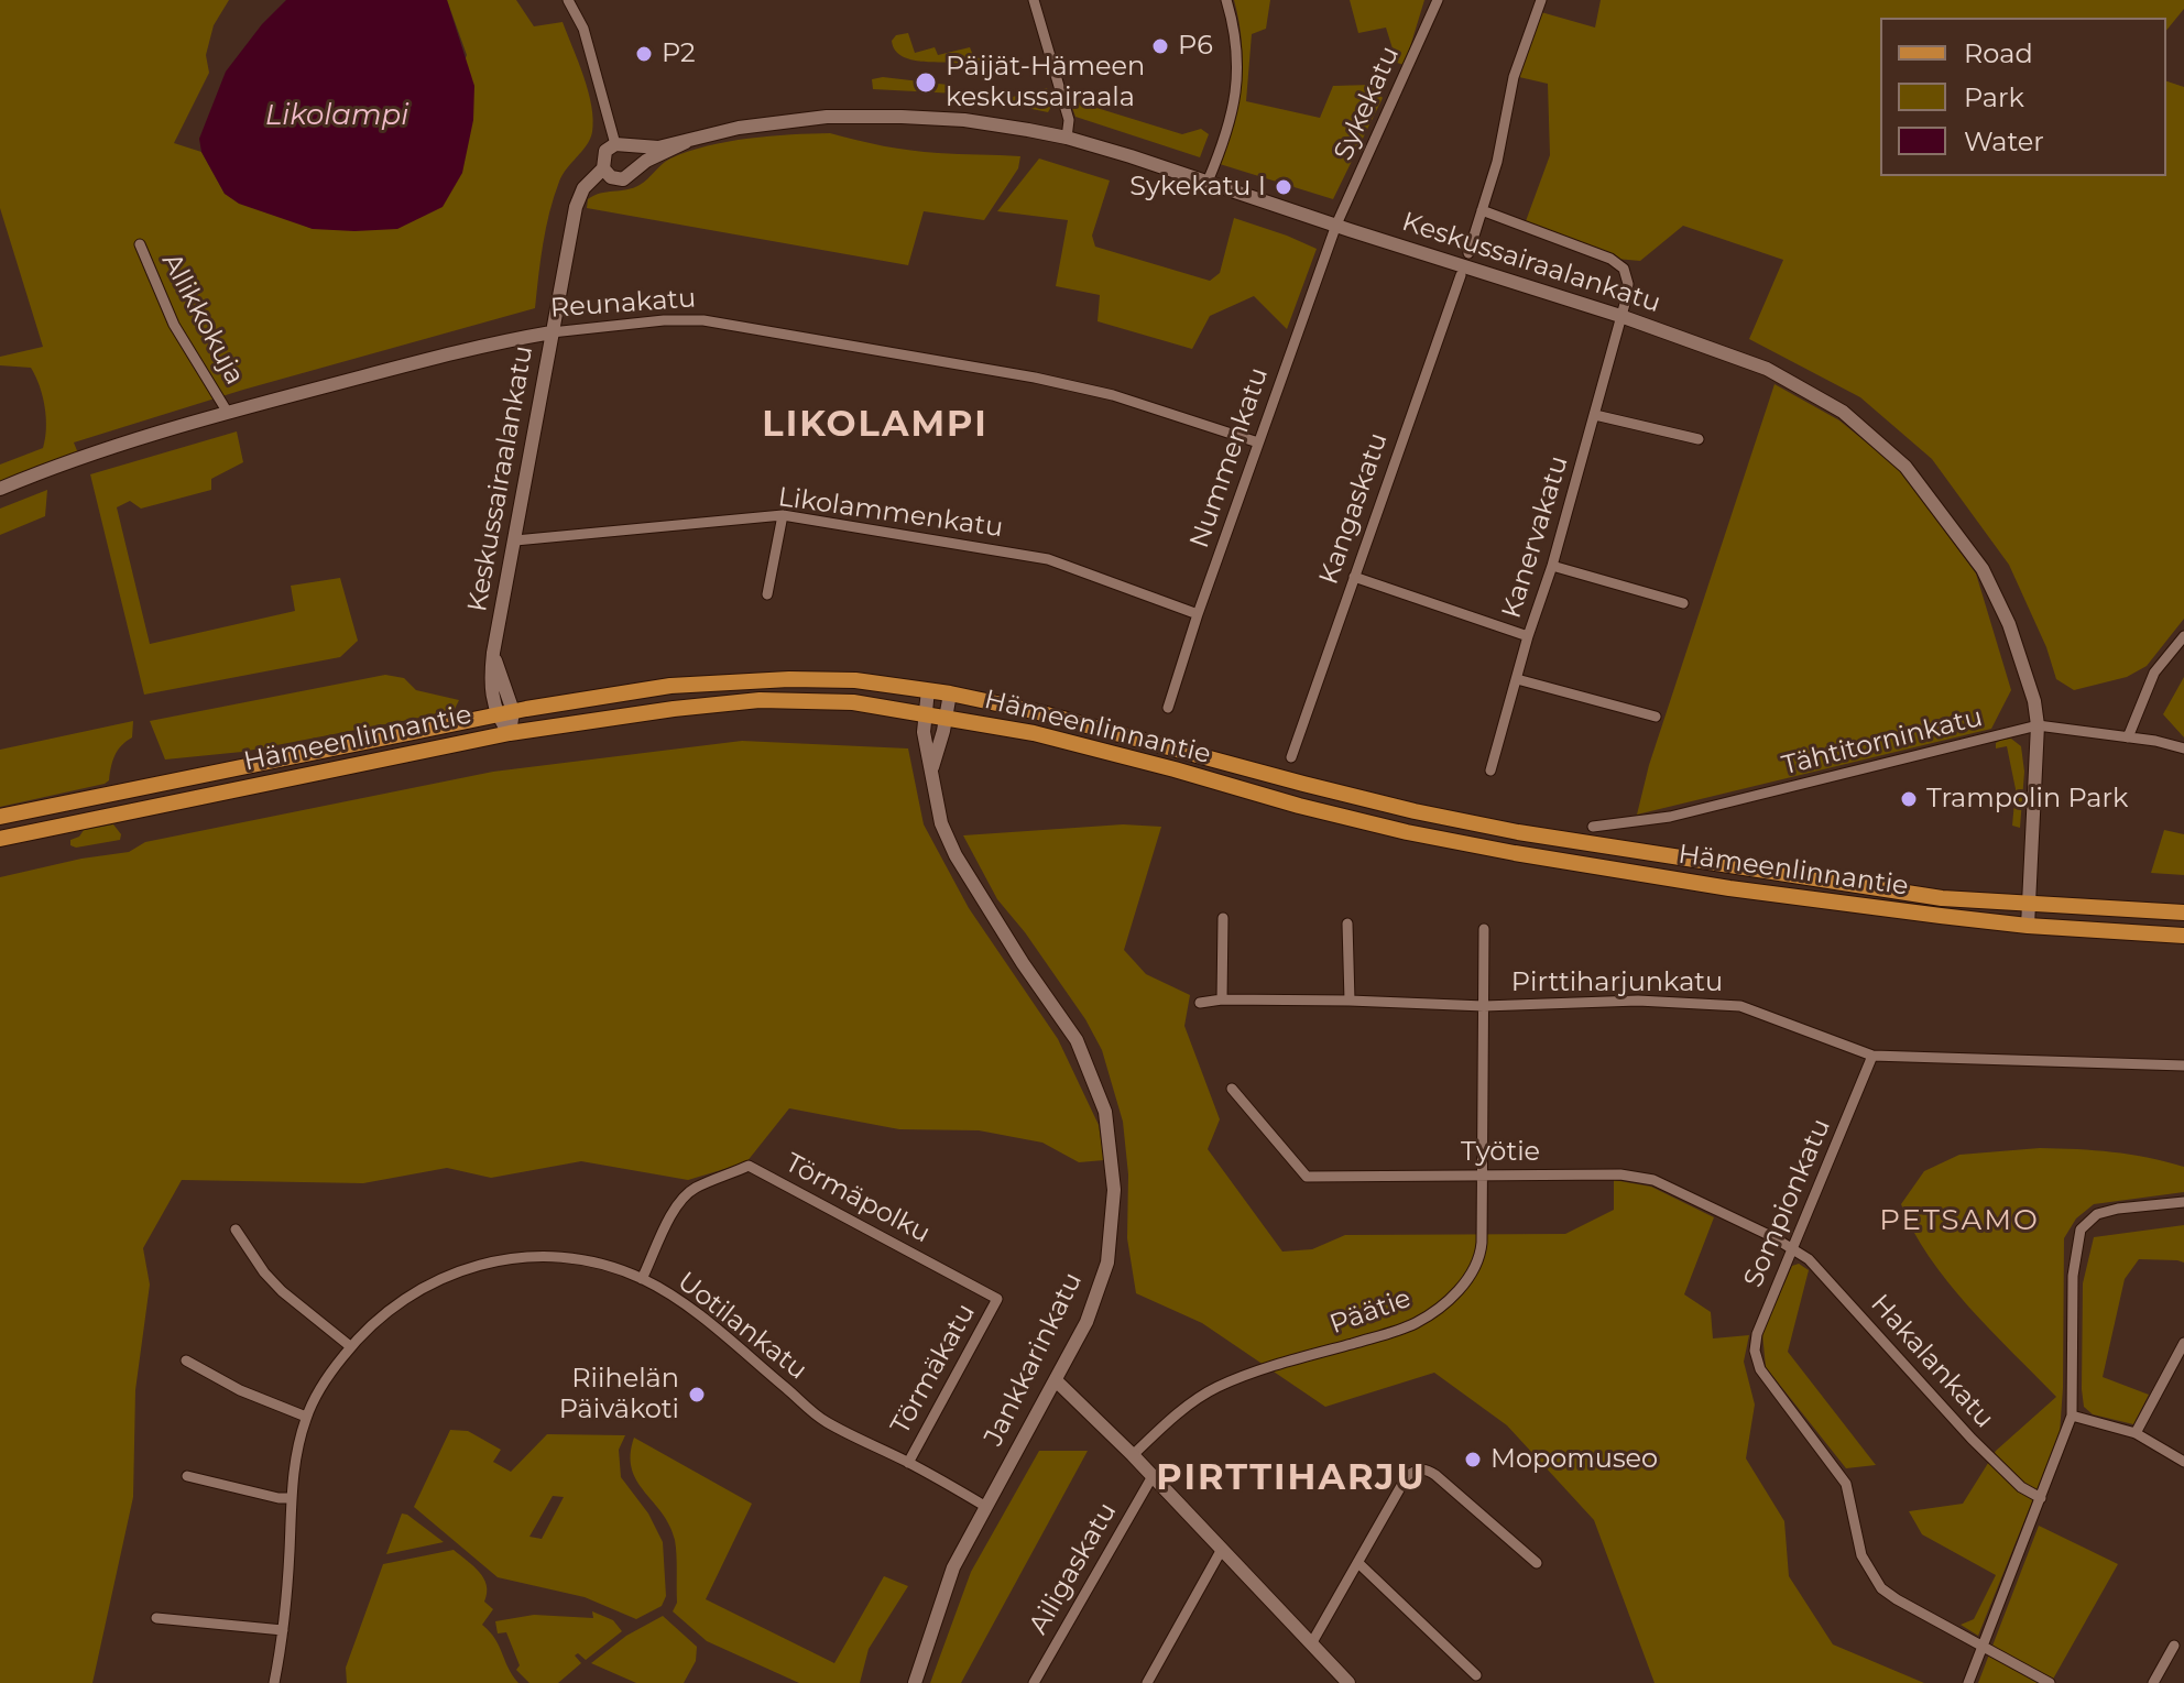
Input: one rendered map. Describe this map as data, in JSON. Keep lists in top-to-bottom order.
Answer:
{
  "streets": {
    "main road": ["Hämeenlinnantie"],
    "street": [
      "Sykekatu",
      "Keskussairaalankatu",
      "Reunakatu",
      "Allikkokuja",
      "Nummenkatu",
      "Kangaskatu",
      "Likolammenkatu",
      "Kanervakatu",
      "Tähtitorninkatu",
      "Pirttiharjunkatu",
      "Työtie",
      "Törmäpolku",
      "Sompionkatu",
      "Päätie",
      "Uotilankatu",
      "Jankkarinkatu",
      "Hakalankatu",
      "Törmäkatu",
      "Ailigaskatu"
    ]
  },
  "crossings": [
    ["Sykekatu", "Keskussairaalankatu"],
    ["Sykekatu", "Nummenkatu"],
    ["Keskussairaalankatu", "Reunakatu"],
    ["Keskussairaalankatu", "Nummenkatu"],
    ["Keskussairaalankatu", "Likolammenkatu"],
    ["Keskussairaalankatu", "Kanervakatu"],
    ["Keskussairaalankatu", "Hämeenlinnantie"],
    ["Keskussairaalankatu", "Tähtitorninkatu"],
    ["Reunakatu", "Allikkokuja"],
    ["Reunakatu", "Nummenkatu"],
    ["Nummenkatu", "Likolammenkatu"],
    ["Hämeenlinnantie", "Jankkarinkatu"],
    ["Pirttiharjunkatu", "Sompionkatu"],
    ["Pirttiharjunkatu", "Päätie"],
    ["Työtie", "Sompionkatu"],
    ["Työtie", "Päätie"],
    ["Työtie", "Hakalankatu"],
    ["Törmäpolku", "Uotilankatu"],
    ["Törmäpolku", "Törmäkatu"],
    ["Sompionkatu", "Hakalankatu"],
    ["Uotilankatu", "Jankkarinkatu"],
    ["Uotilankatu", "Törmäkatu"]
  ],
  "districts": ["LIKOLAMPI", "PETSAMO", "PIRTTIHARJU"],
  "water": ["Likolampi"],
  "places": [
    "P6",
    "P2",
    "Päijät-Hämeen keskussairaala",
    "Sykekatu I",
    "Trampolin Park",
    "Riihelän Päiväkoti",
    "Mopomuseo"
  ],
  "legend": ["Road", "Park", "Water"]
}
